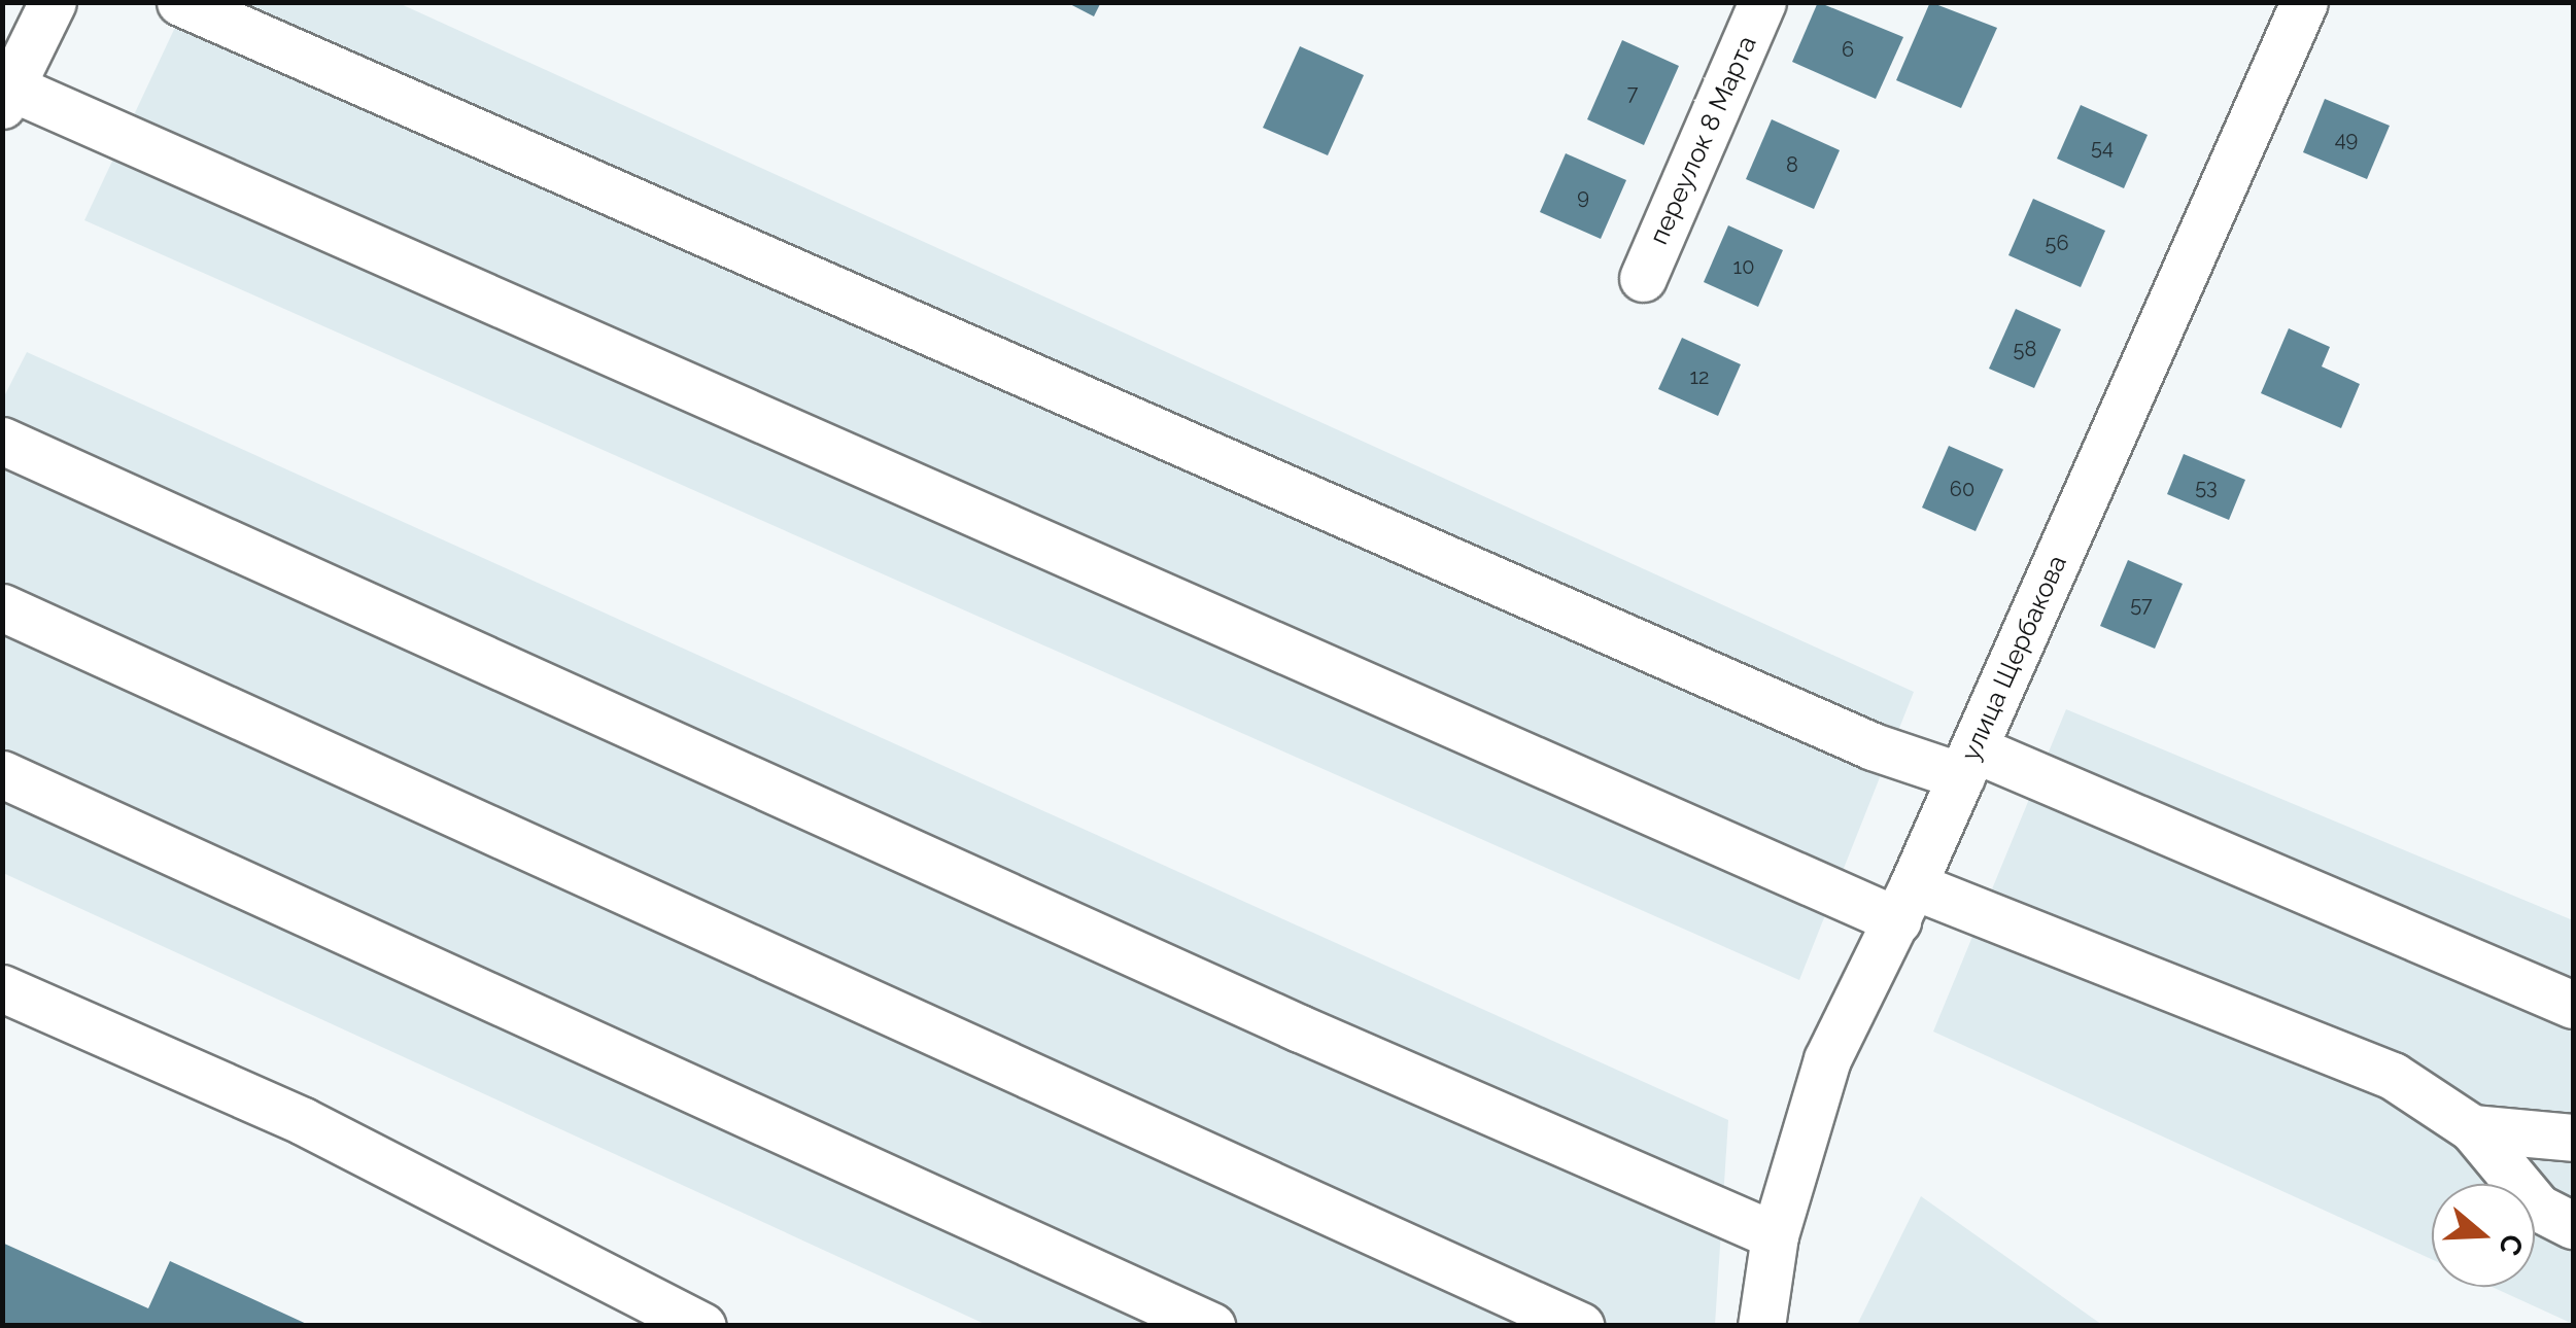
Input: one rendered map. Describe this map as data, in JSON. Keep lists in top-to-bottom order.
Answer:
{
  "streets": {
    "street": ["переулок 8 Марта", "улица Щербакова"]
  },
  "house_numbers": [
    "6",
    "7",
    "49",
    "54",
    "8",
    "9",
    "56",
    "10",
    "58",
    "12",
    "53",
    "60",
    "57"
  ],
  "north": "right"
}
